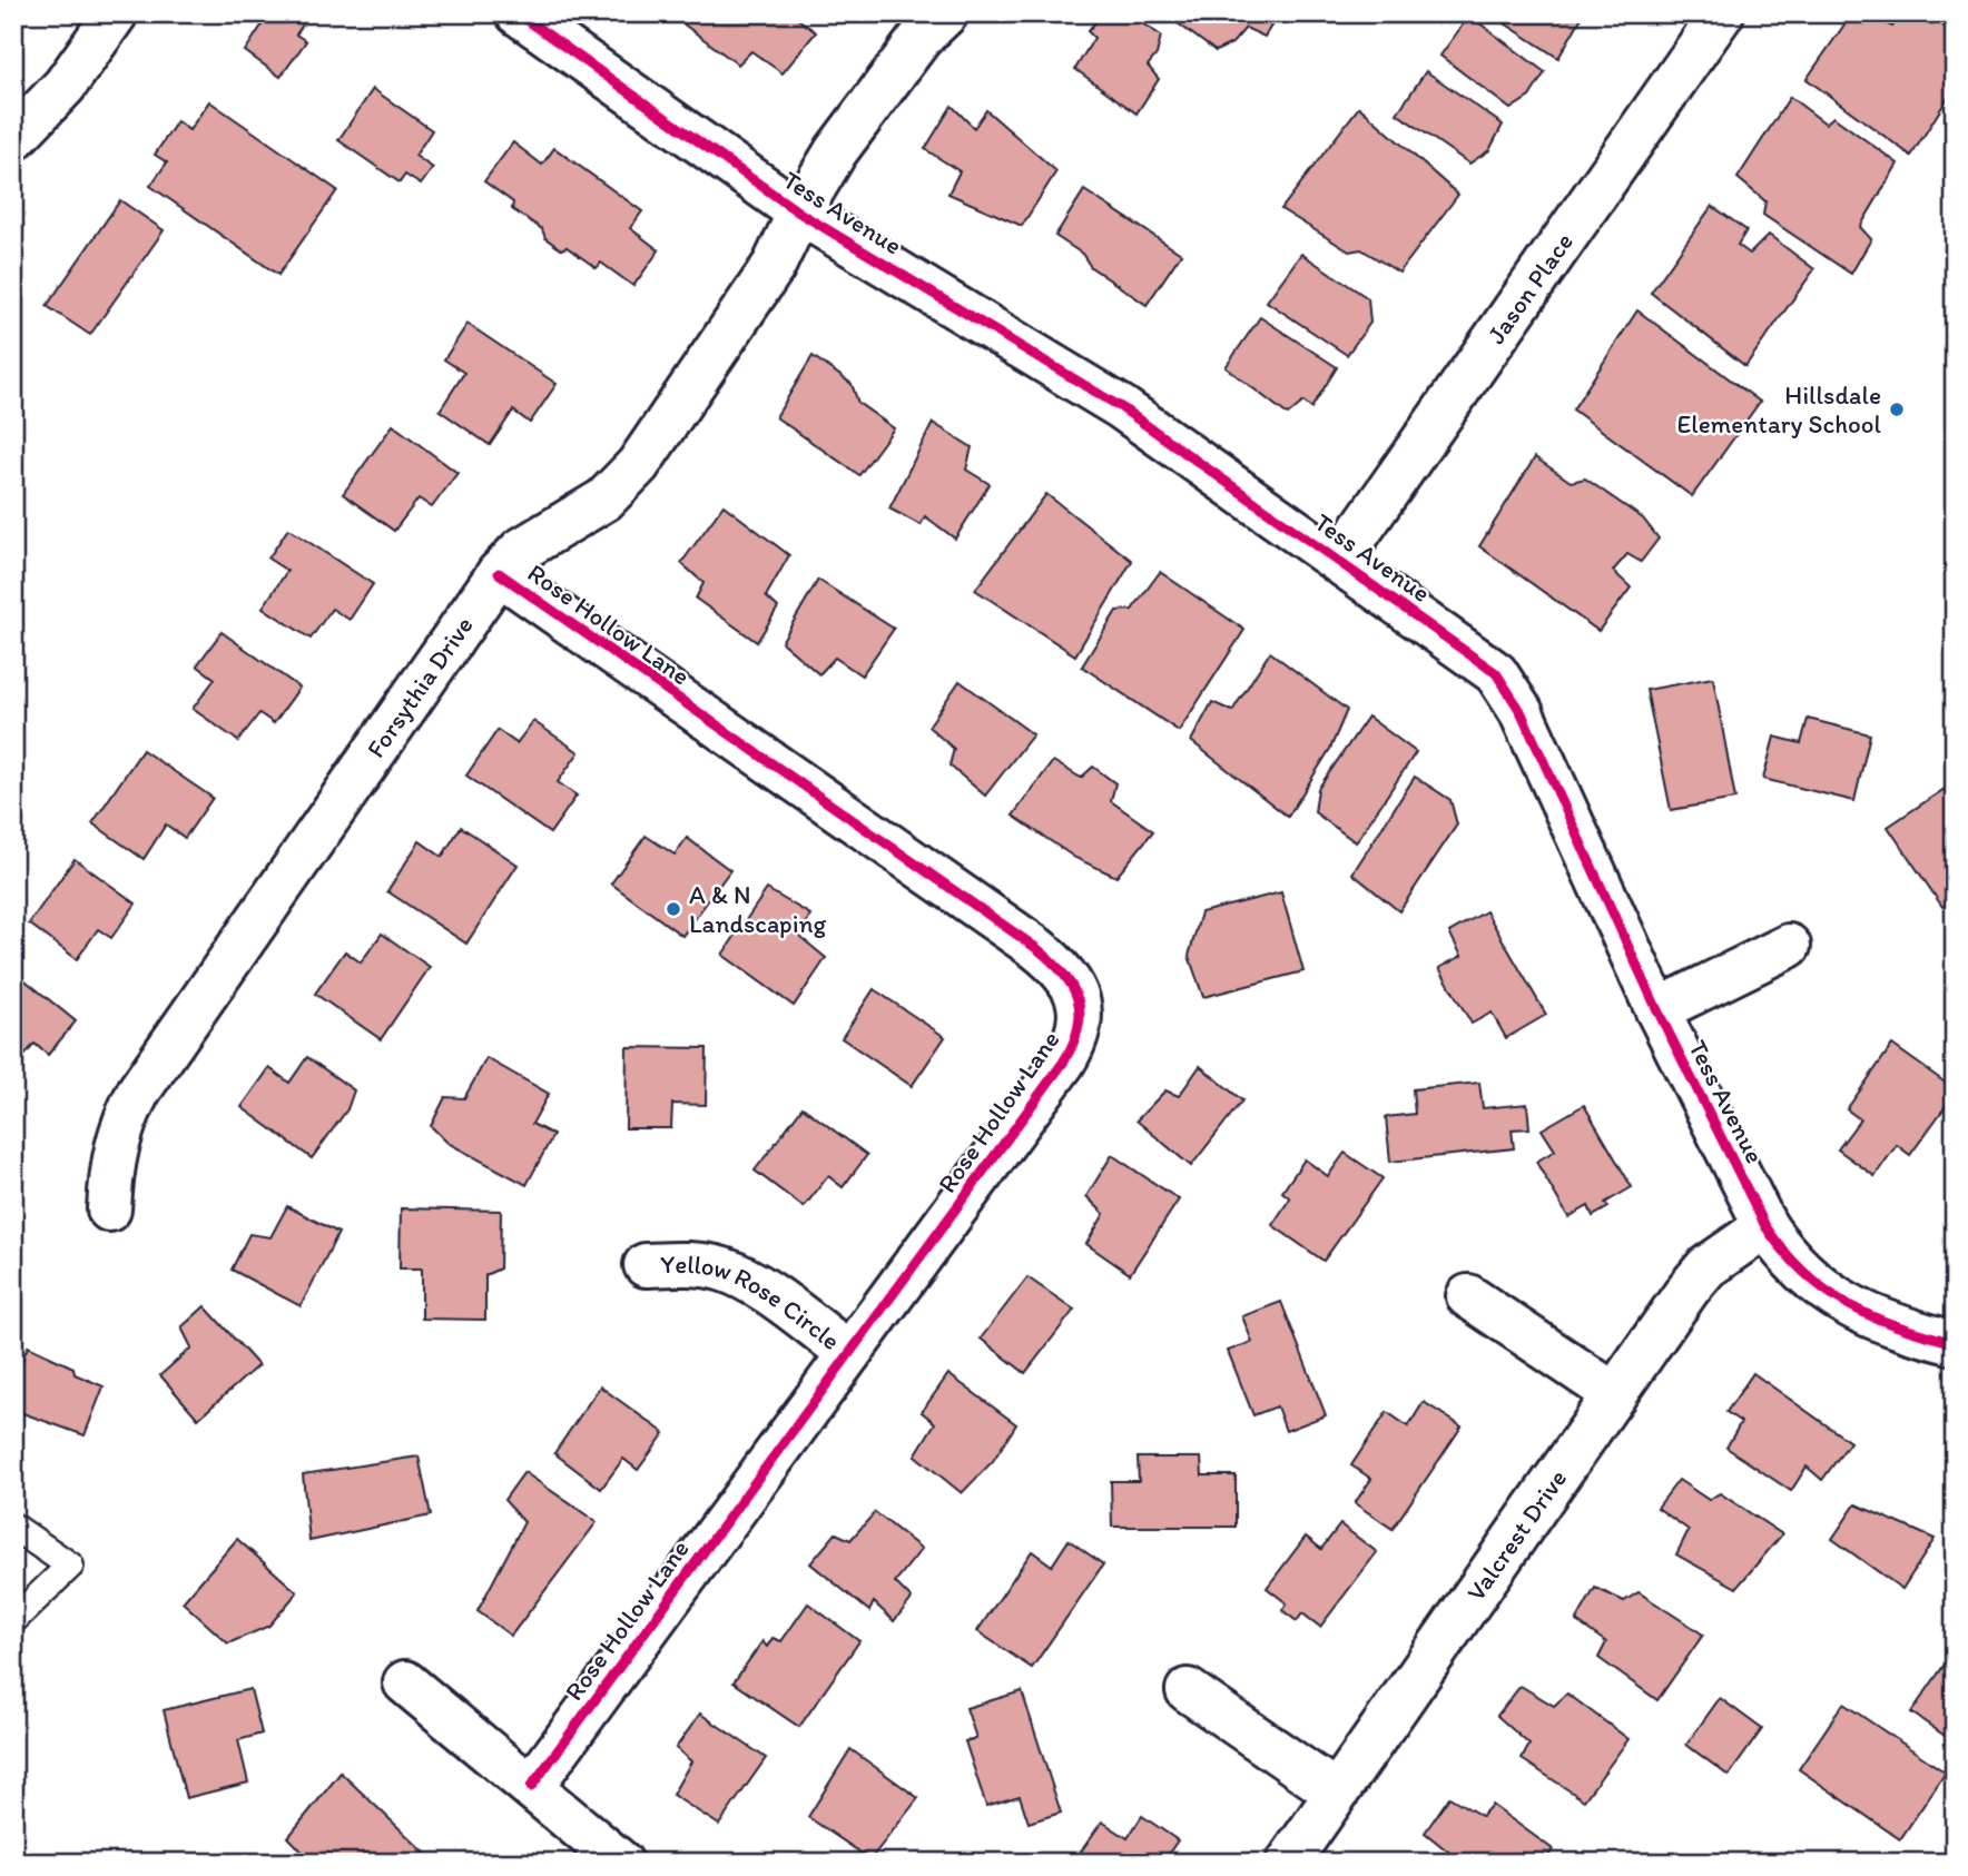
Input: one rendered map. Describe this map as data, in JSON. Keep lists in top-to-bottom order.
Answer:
{
  "streets": {
    "street": [
      "Tess Avenue",
      "Jason Place",
      "Rose Hollow Lane",
      "Forsythia Drive",
      "Yellow Rose Circle",
      "Valcrest Drive"
    ]
  },
  "crossings": [
    ["Tess Avenue", "Jason Place"],
    ["Tess Avenue", "Forsythia Drive"],
    ["Tess Avenue", "Valcrest Drive"],
    ["Rose Hollow Lane", "Forsythia Drive"],
    ["Rose Hollow Lane", "Yellow Rose Circle"]
  ],
  "places": ["Hillsdale Elementary School", "A & N Landscaping"]
}
